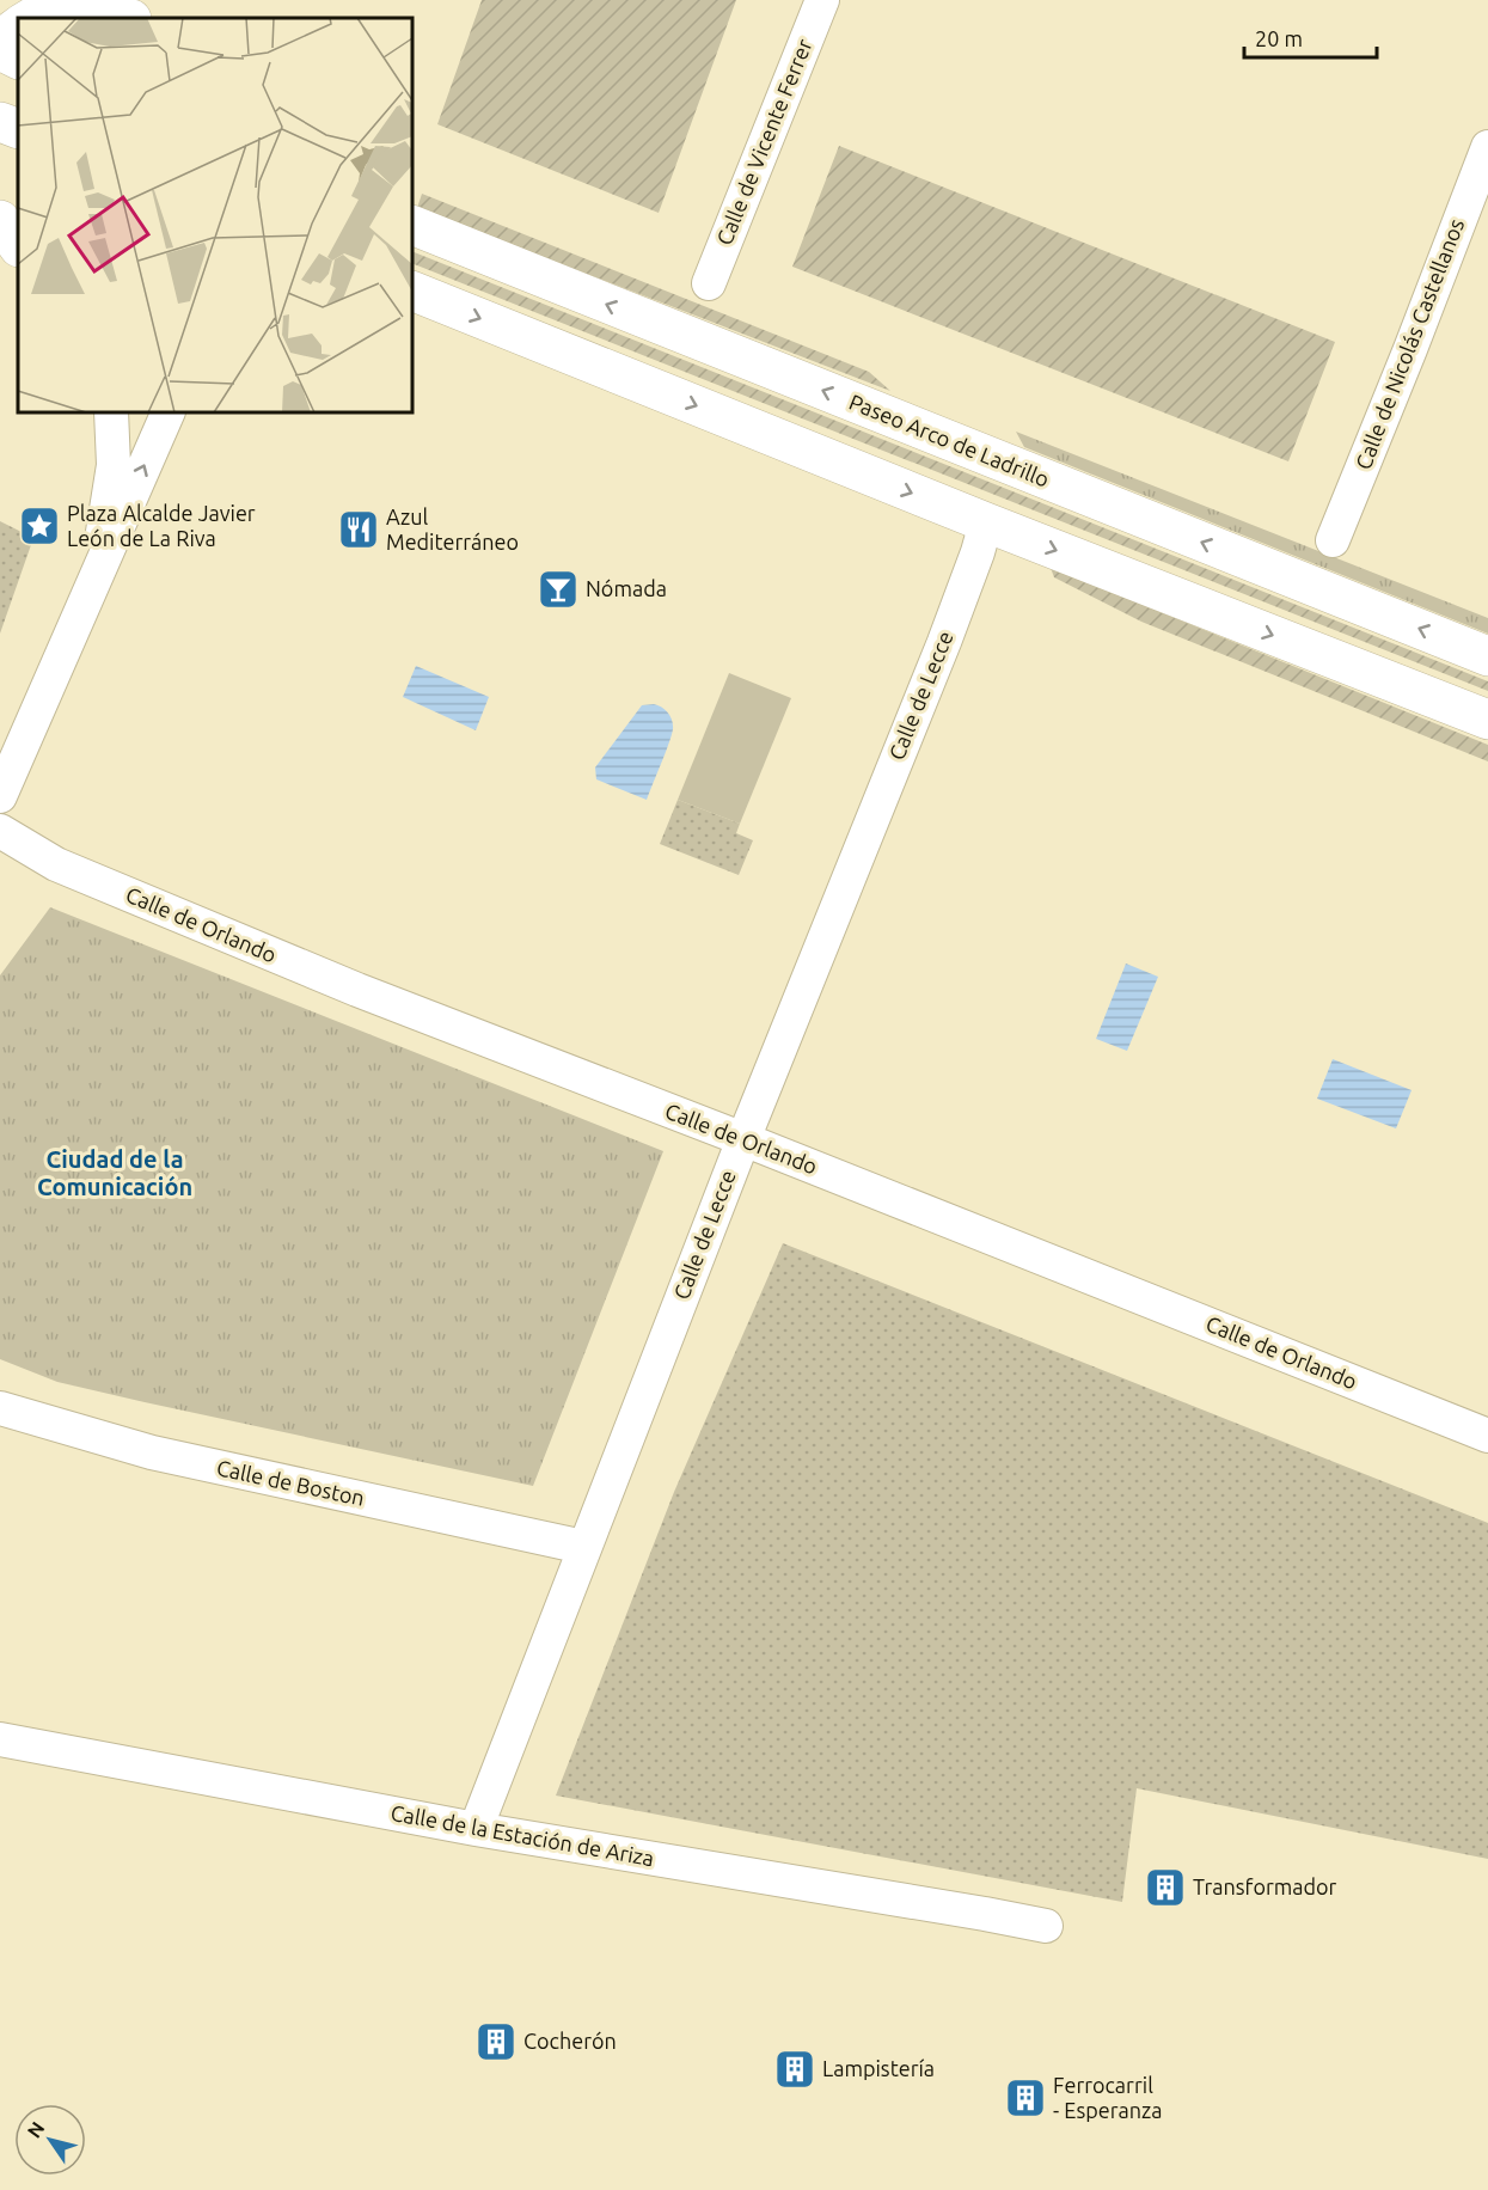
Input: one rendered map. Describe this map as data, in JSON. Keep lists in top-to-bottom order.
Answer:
{
  "streets": {
    "main road": ["Paseo Arco de Ladrillo"],
    "street": [
      "Calle de Vicente Ferrer",
      "Calle de Nicolás Castellanos",
      "Calle de Lecce",
      "Calle de Orlando",
      "Calle de Boston",
      "Calle de la Estación de Ariza"
    ]
  },
  "crossings": [
    ["Calle de Lecce", "Calle de Orlando"],
    ["Calle de Lecce", "Calle de Boston"],
    ["Calle de Lecce", "Calle de la Estación de Ariza"]
  ],
  "districts": ["Ciudad de la Comunicación"],
  "places": {
    "place": ["Plaza Alcalde Javier León de La Riva"],
    "restaurant": ["Azul Mediterráneo"],
    "bar": ["Nómada"],
    "building": [
      "Transformador",
      "Cocherón",
      "Lampistería",
      "Ferrocarril - Esperanza"
    ]
  },
  "scale_bar": "20 m",
  "north": "top left"
}
